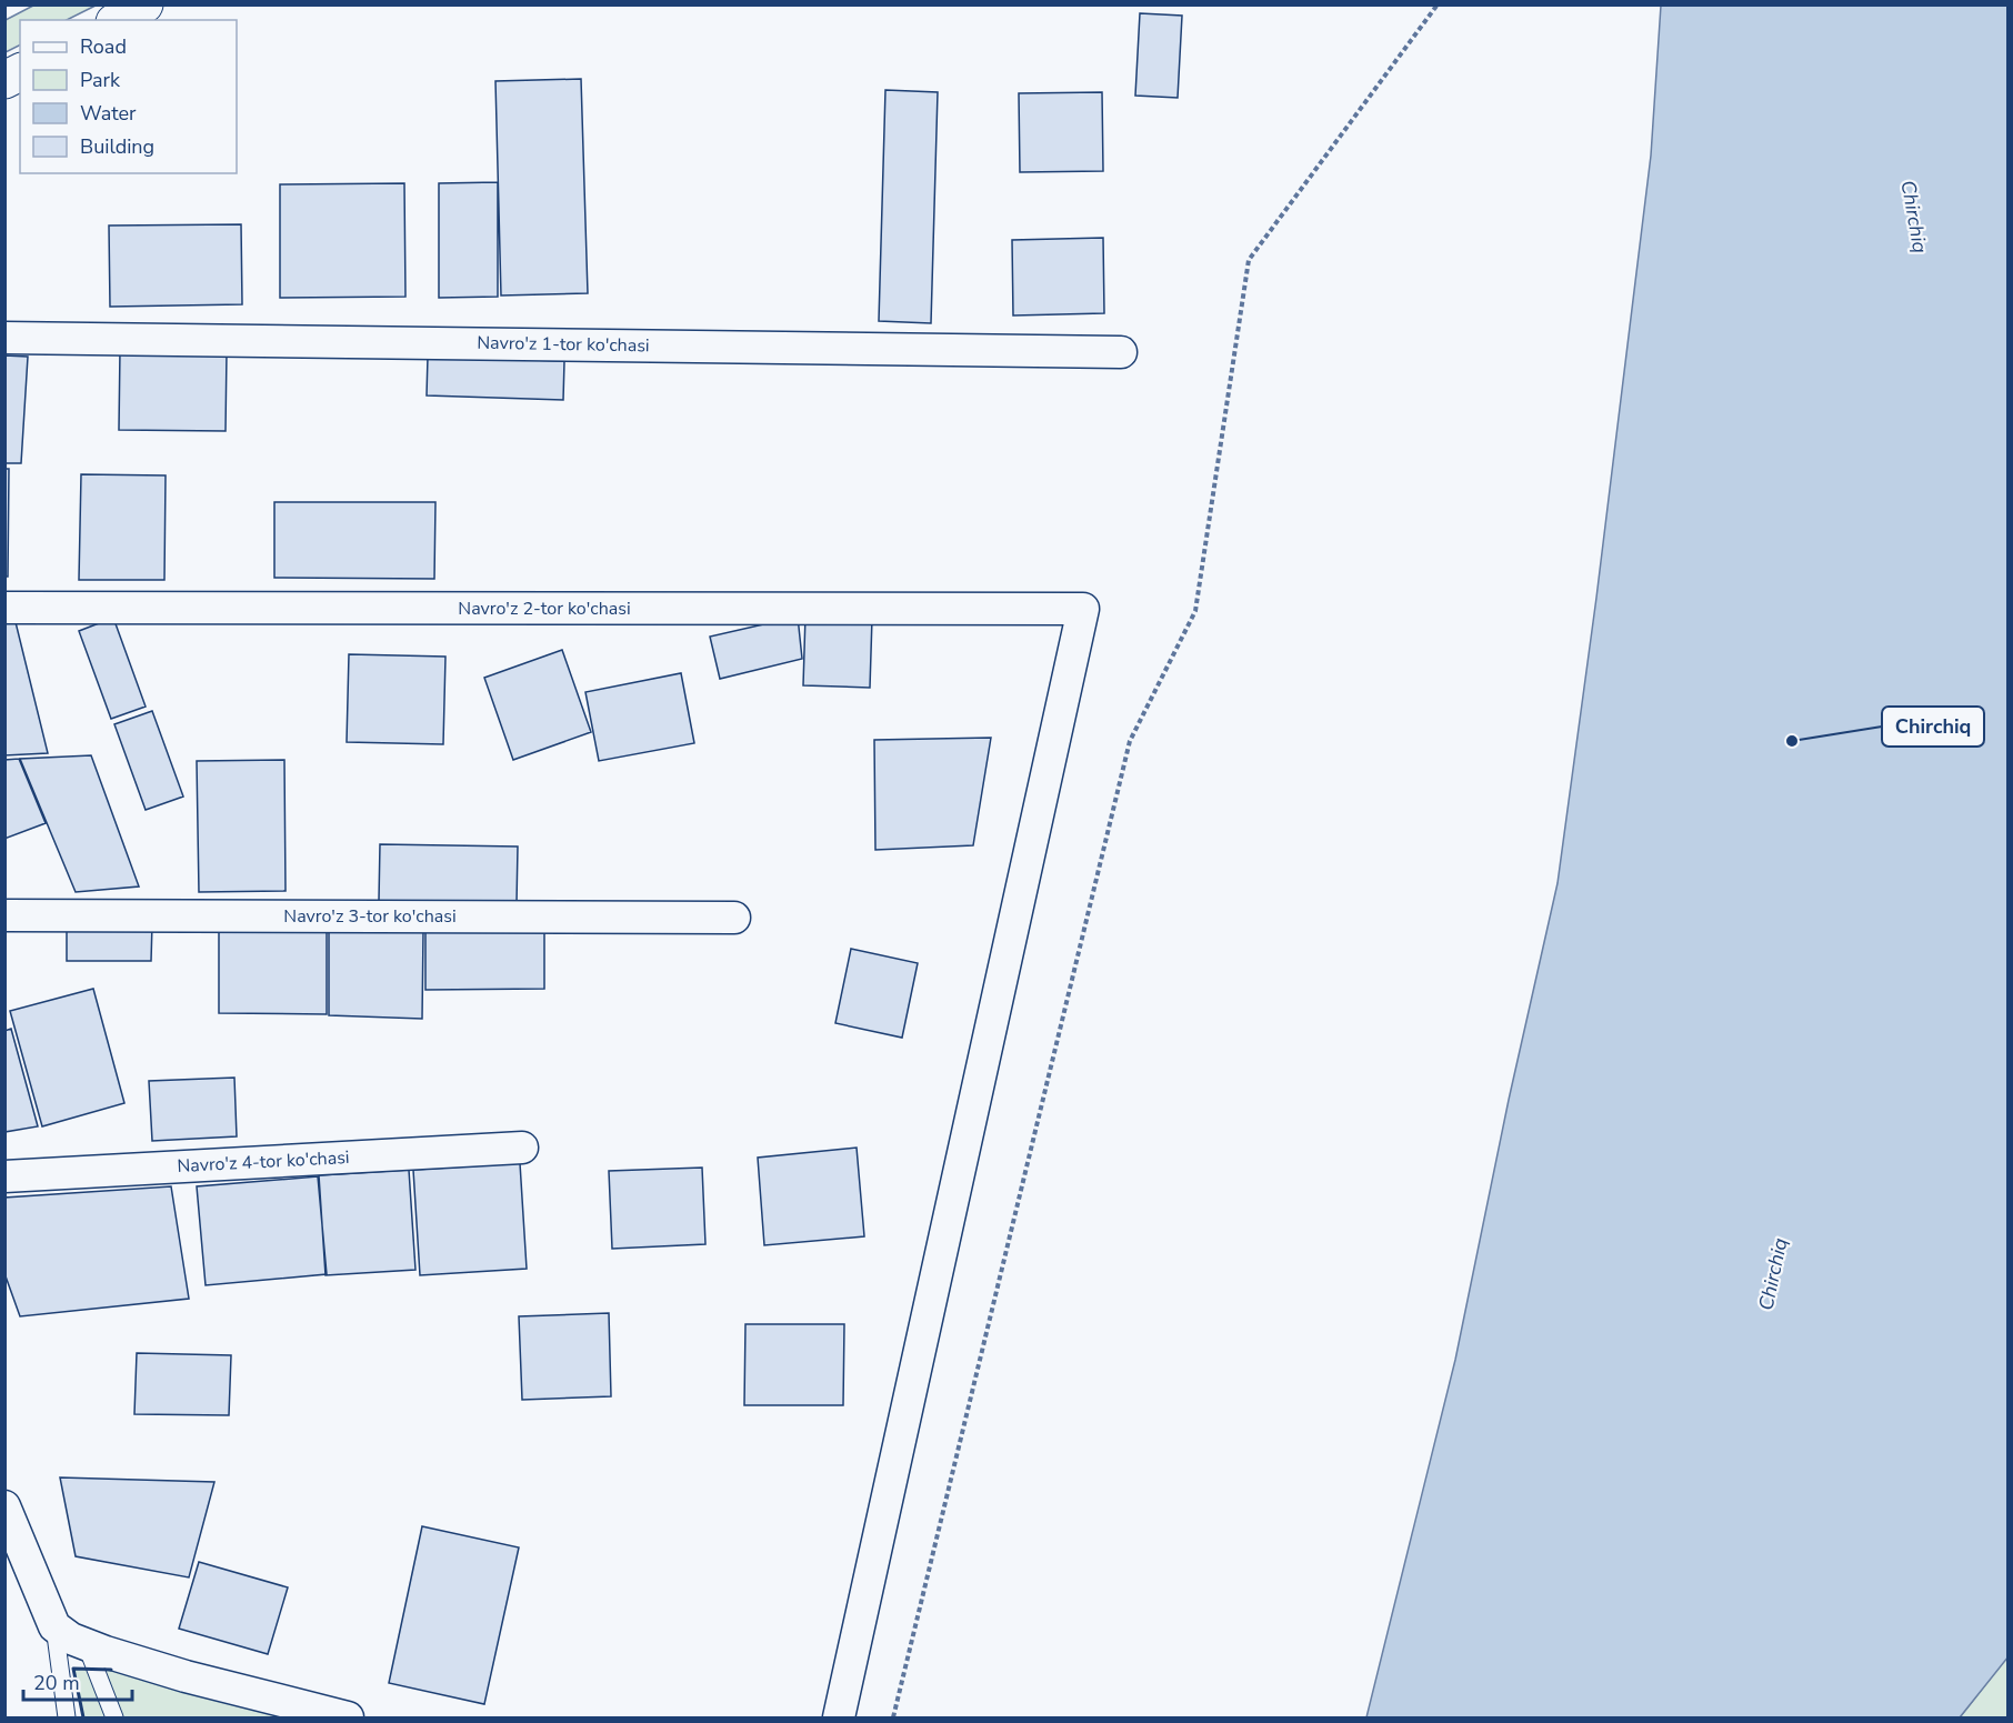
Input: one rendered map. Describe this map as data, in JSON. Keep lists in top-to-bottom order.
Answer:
{
  "streets": {
    "street": [
      "Navro'z 1-tor ko'chasi",
      "Navro'z 2-tor ko'chasi",
      "Navro'z 3-tor ko'chasi",
      "Navro'z 4-tor ko'chasi"
    ]
  },
  "water": ["Chirchiq"],
  "places": ["Chirchiq"],
  "legend": [
    "Road",
    "Park",
    "Water",
    "Building"
  ],
  "scale_bar": "20 m"
}
